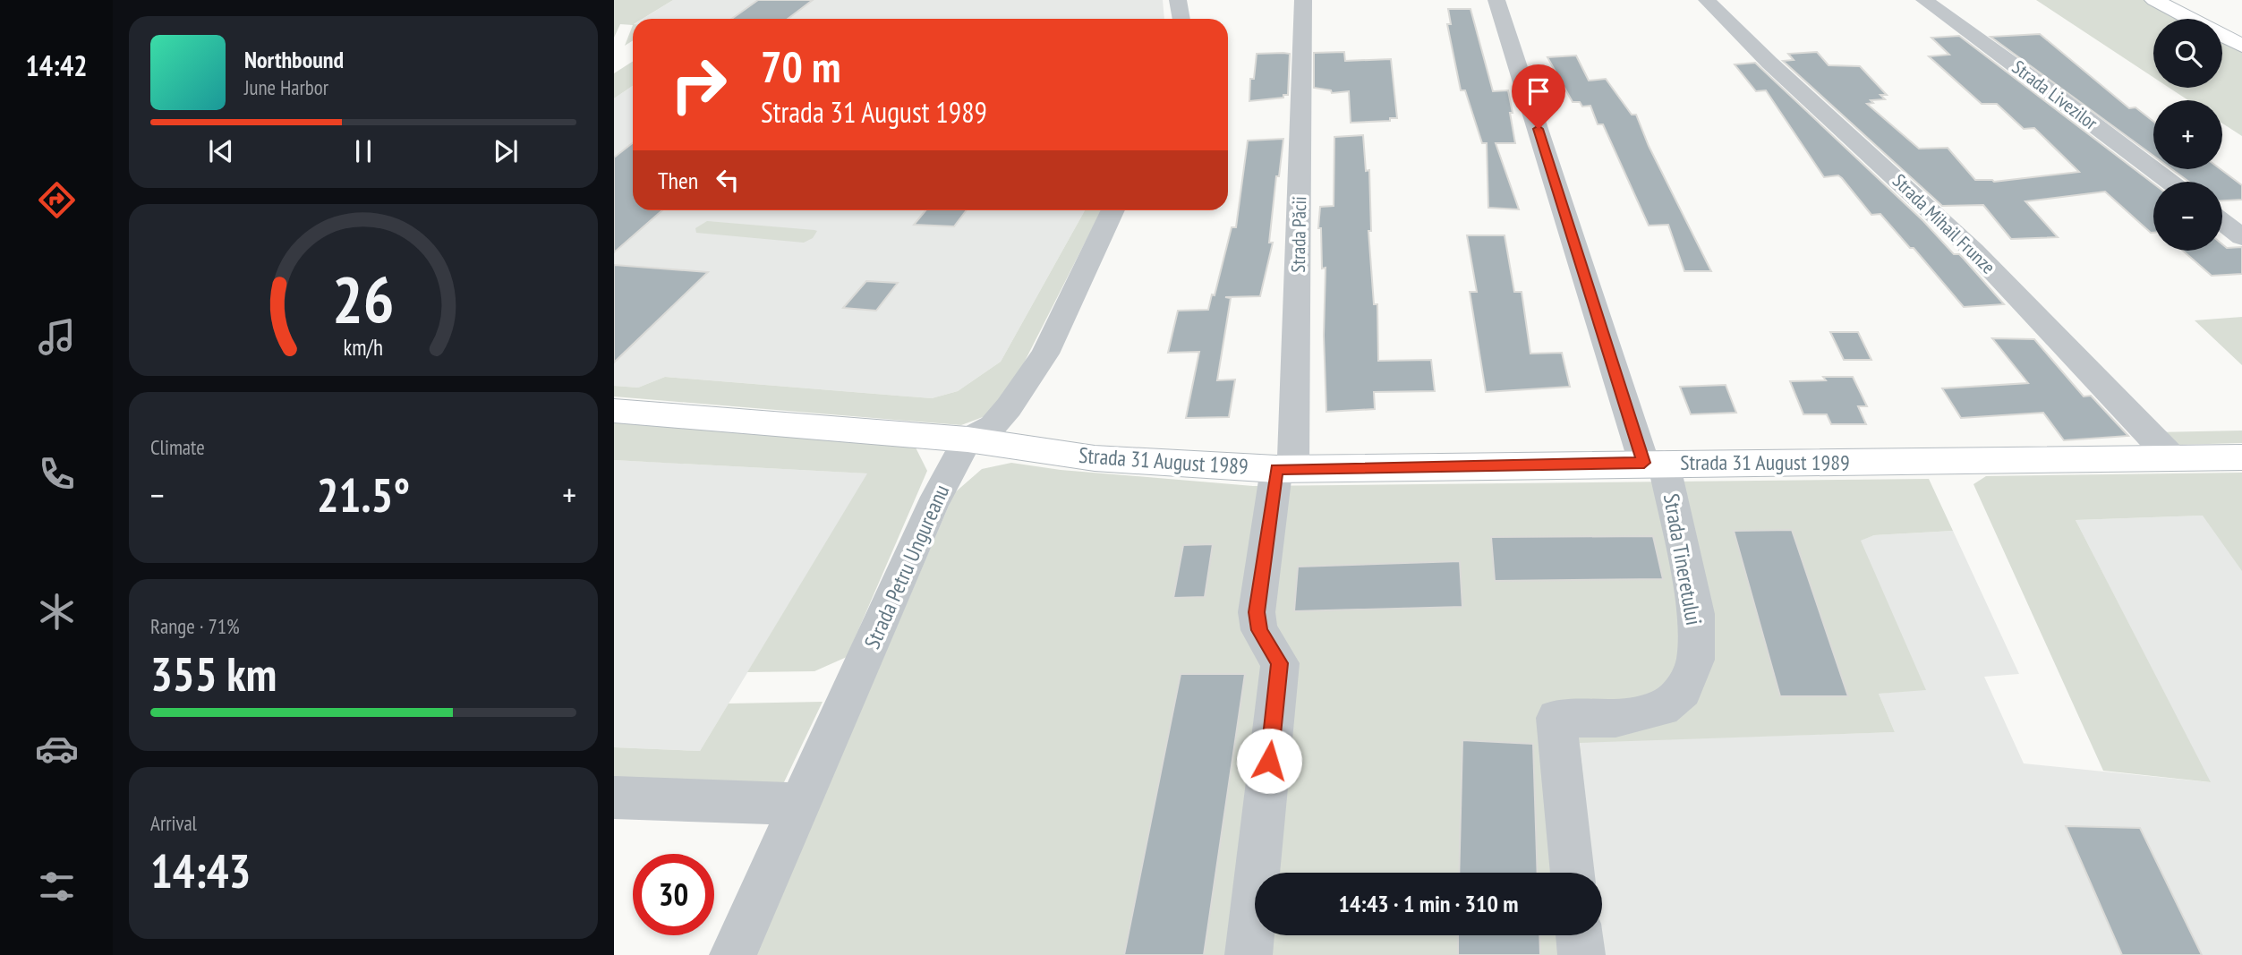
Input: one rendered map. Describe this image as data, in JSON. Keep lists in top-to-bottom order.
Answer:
{
  "streets": {
    "street": [
      "Strada Livezilor",
      "Strada Mihail Frunze",
      "Strada Păcii",
      "Strada 31 August 1989",
      "Strada Tineretului",
      "Strada Petru Ungureanu"
    ]
  },
  "crossings": [
    ["Strada Mihail Frunze", "Strada 31 August 1989"],
    ["Strada Păcii", "Strada 31 August 1989"],
    ["Strada 31 August 1989", "Strada Tineretului"],
    ["Strada 31 August 1989", "Strada Petru Ungureanu"]
  ],
  "page": {
    "tabs": "14:42",
    "map_buttons": ["+", "−"],
    "turn": ["70 m", "Strada 31 August 1989"],
    "song": ["Northbound", "June Harbor"],
    "then": "Then",
    "tile": [
      "Climate",
      ["Range · 71%", "355 km"],
      ["Arrival", "14:43"]
    ],
    "heat": ["−", "21.5°", "+"],
    "limit": "30",
    "trip": "14:43 · 1 min · 310 m",
    "gauge": ["26", "km/h"]
  }
}
